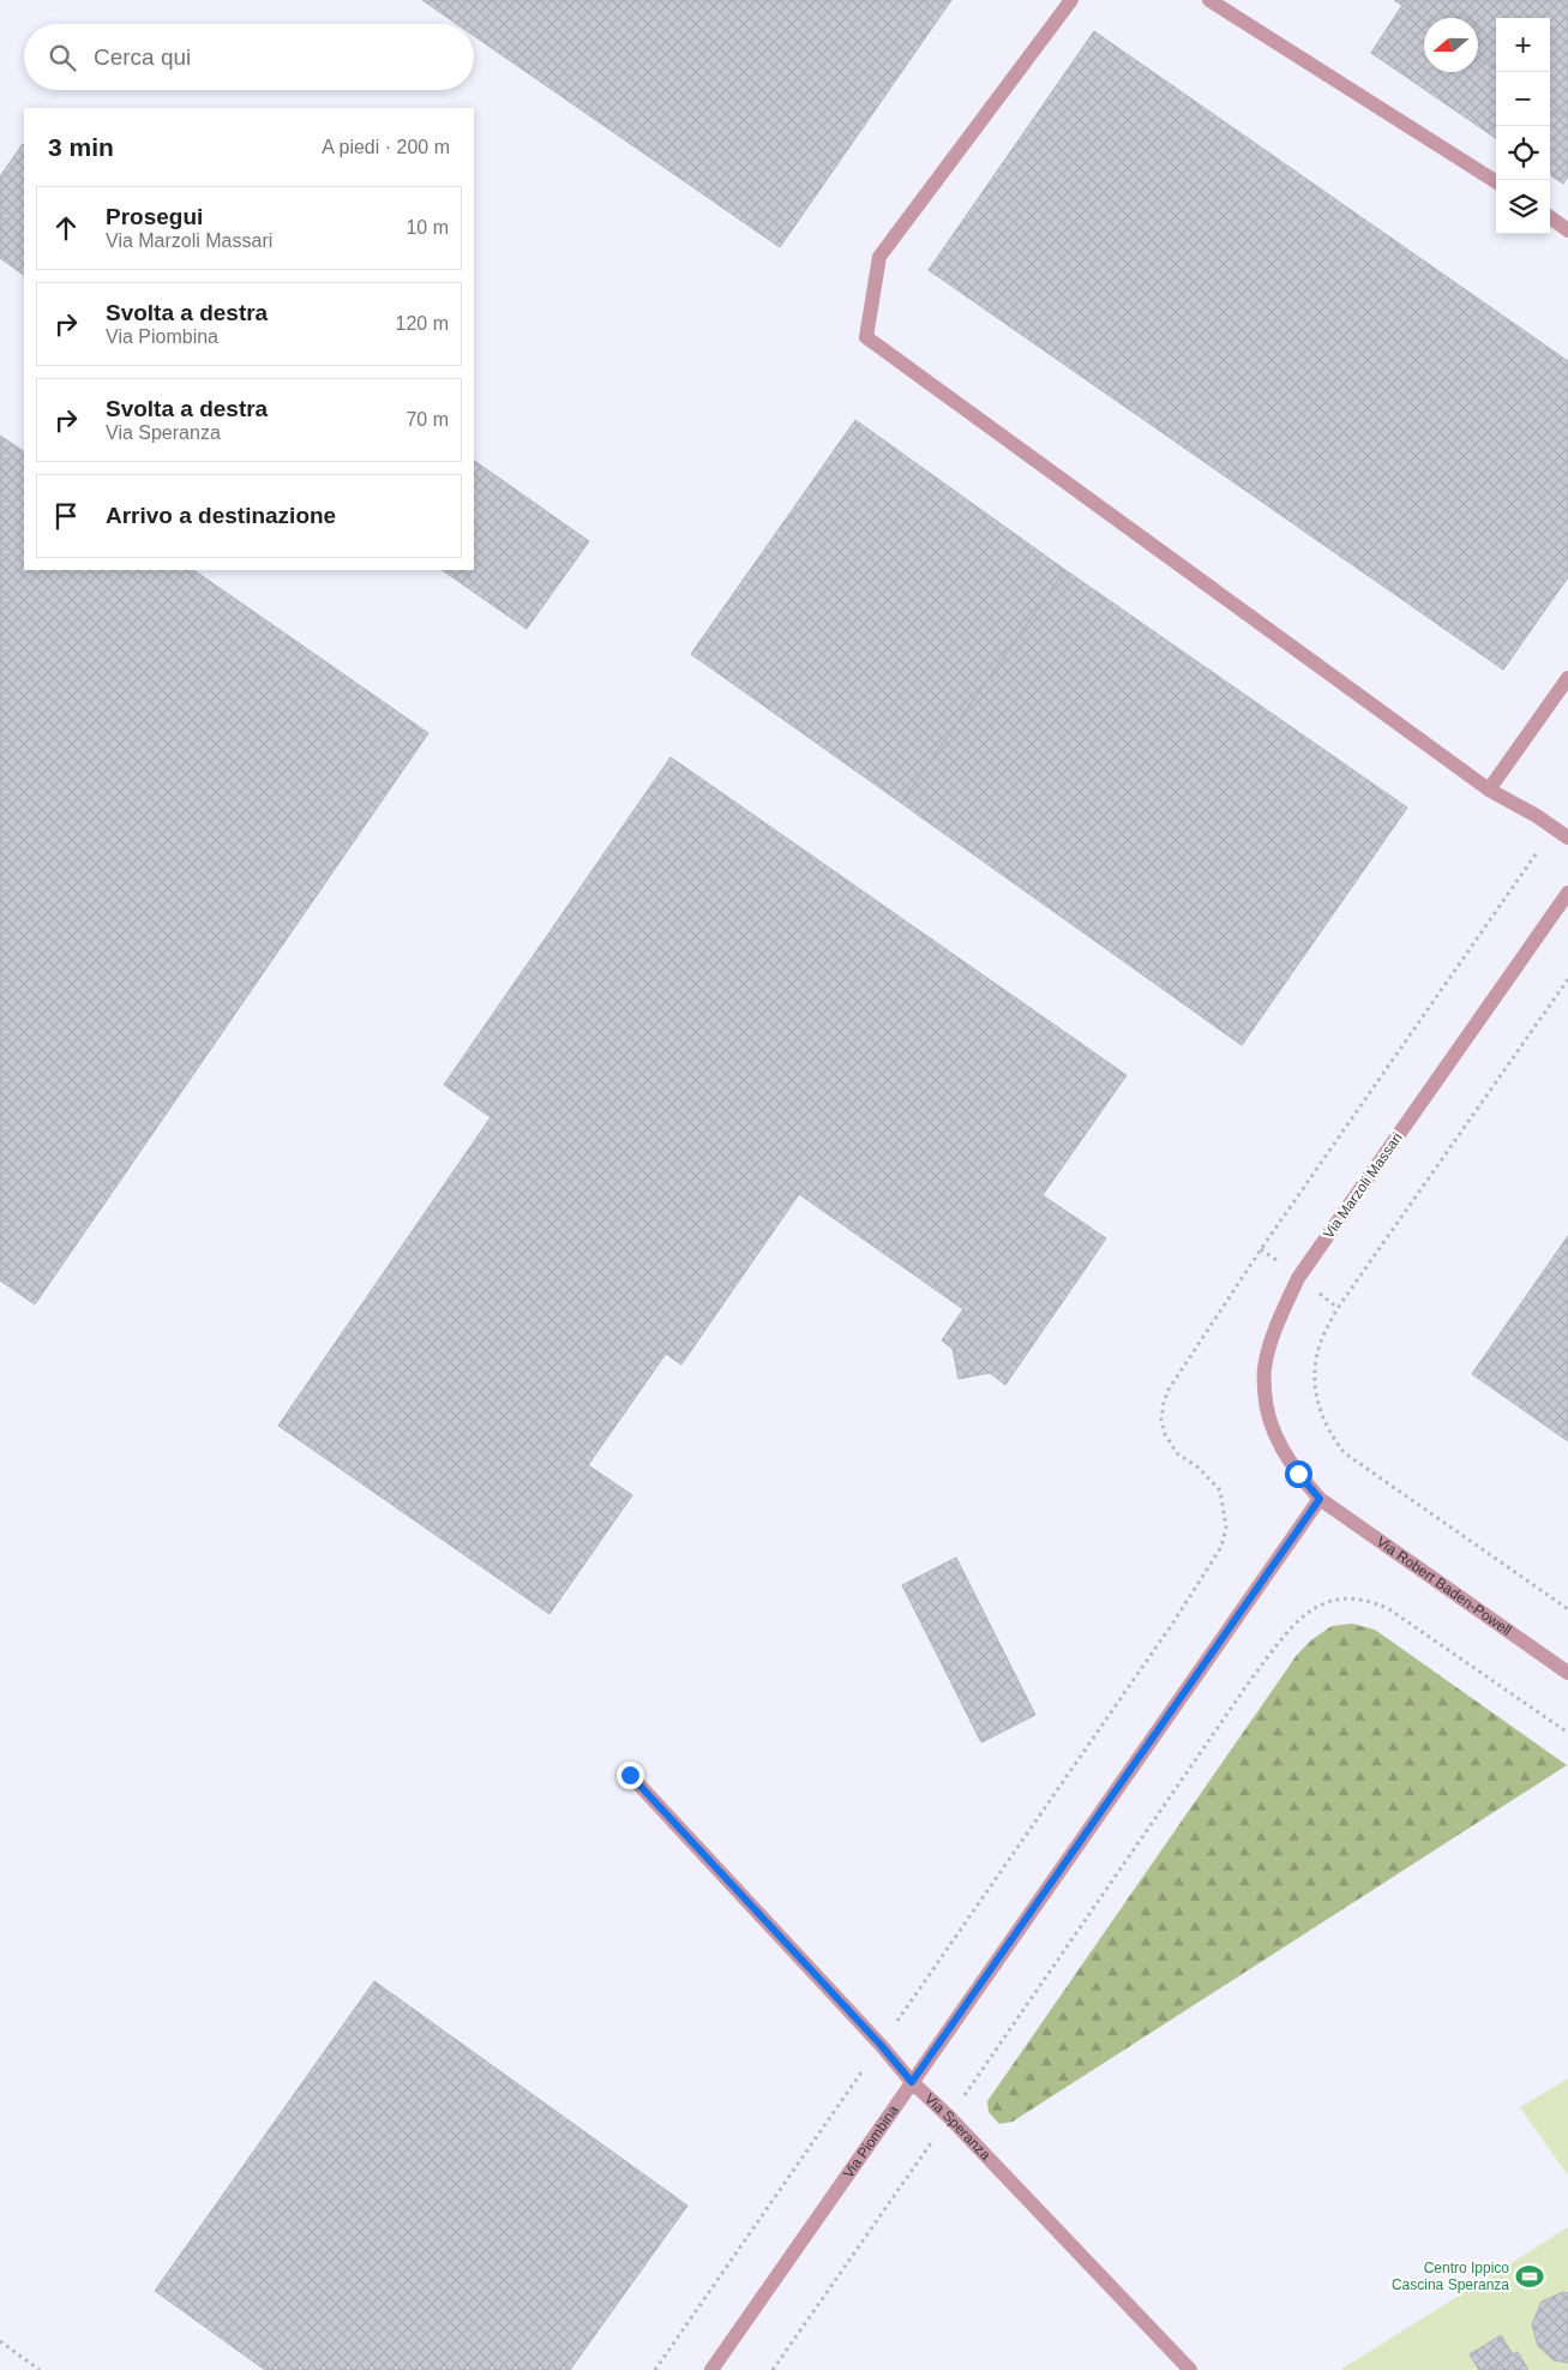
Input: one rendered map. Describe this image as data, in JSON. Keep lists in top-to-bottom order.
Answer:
{
  "streets": {
    "street": [
      "Via Marzoli Massari",
      "Via Robert Baden-Powell",
      "Via Speranza",
      "Via Piombina"
    ]
  },
  "crossings": [
    ["Via Marzoli Massari", "Via Robert Baden-Powell"],
    ["Via Marzoli Massari", "Via Piombina"],
    ["Via Robert Baden-Powell", "Via Piombina"],
    ["Via Speranza", "Via Piombina"]
  ],
  "places": {
    "sports": ["Centro Ippico Cascina Speranza"]
  },
  "north": "left",
  "page": {
    "map_buttons": ["+", "−"],
    "search": "Cerca qui",
    "heading": ["3 min", "A piedi · 200 m"],
    "list": [
      ["Prosegui", "Via Marzoli Massari", "10 m"],
      ["Svolta a destra", "Via Piombina", "120 m"],
      ["Svolta a destra", "Via Speranza", "70 m"],
      "Arrivo a destinazione"
    ]
  }
}
